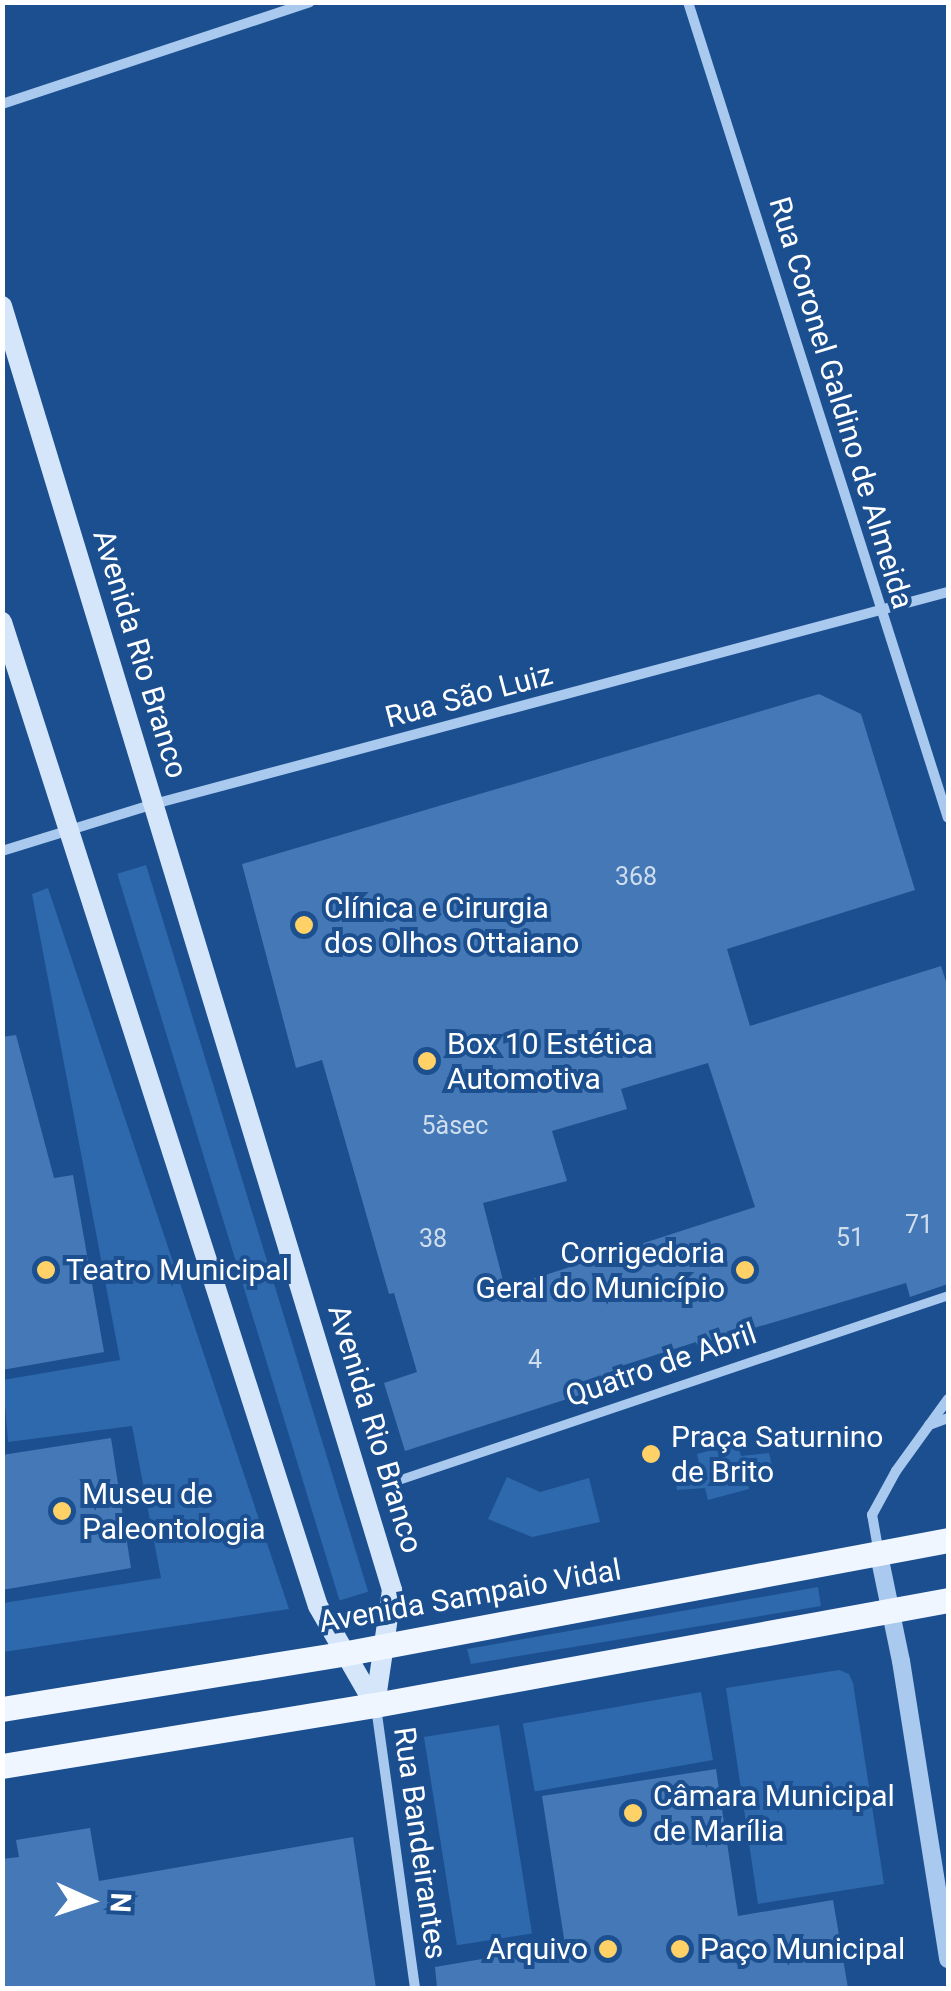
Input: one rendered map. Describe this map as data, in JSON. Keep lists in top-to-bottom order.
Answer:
{
  "streets": {
    "main road": ["Avenida Rio Branco", "Avenida Sampaio Vidal"],
    "street": [
      "Rua Coronel Galdino de Almeida",
      "Rua São Luiz",
      "Quatro de Abril",
      "Rua Bandeirantes"
    ]
  },
  "crossings": [
    ["Rua Coronel Galdino de Almeida", "Rua São Luiz"],
    ["Avenida Rio Branco", "Rua São Luiz"],
    ["Avenida Rio Branco", "Avenida Sampaio Vidal"],
    ["Avenida Rio Branco", "Rua Bandeirantes"]
  ],
  "places": [
    "Clínica e Cirurgia dos Olhos Ottaiano",
    "Box 10 Estética Automotiva",
    "Teatro Municipal",
    "Corrigedoria Geral do Município",
    "Praça Saturnino de Brito",
    "Museu de Paleontologia",
    "Câmara Municipal de Marília",
    "Arquivo",
    "Paço Municipal"
  ],
  "house_numbers": [
    "368",
    "5àsec",
    "71",
    "51",
    "38",
    "4"
  ],
  "north": "right"
}
